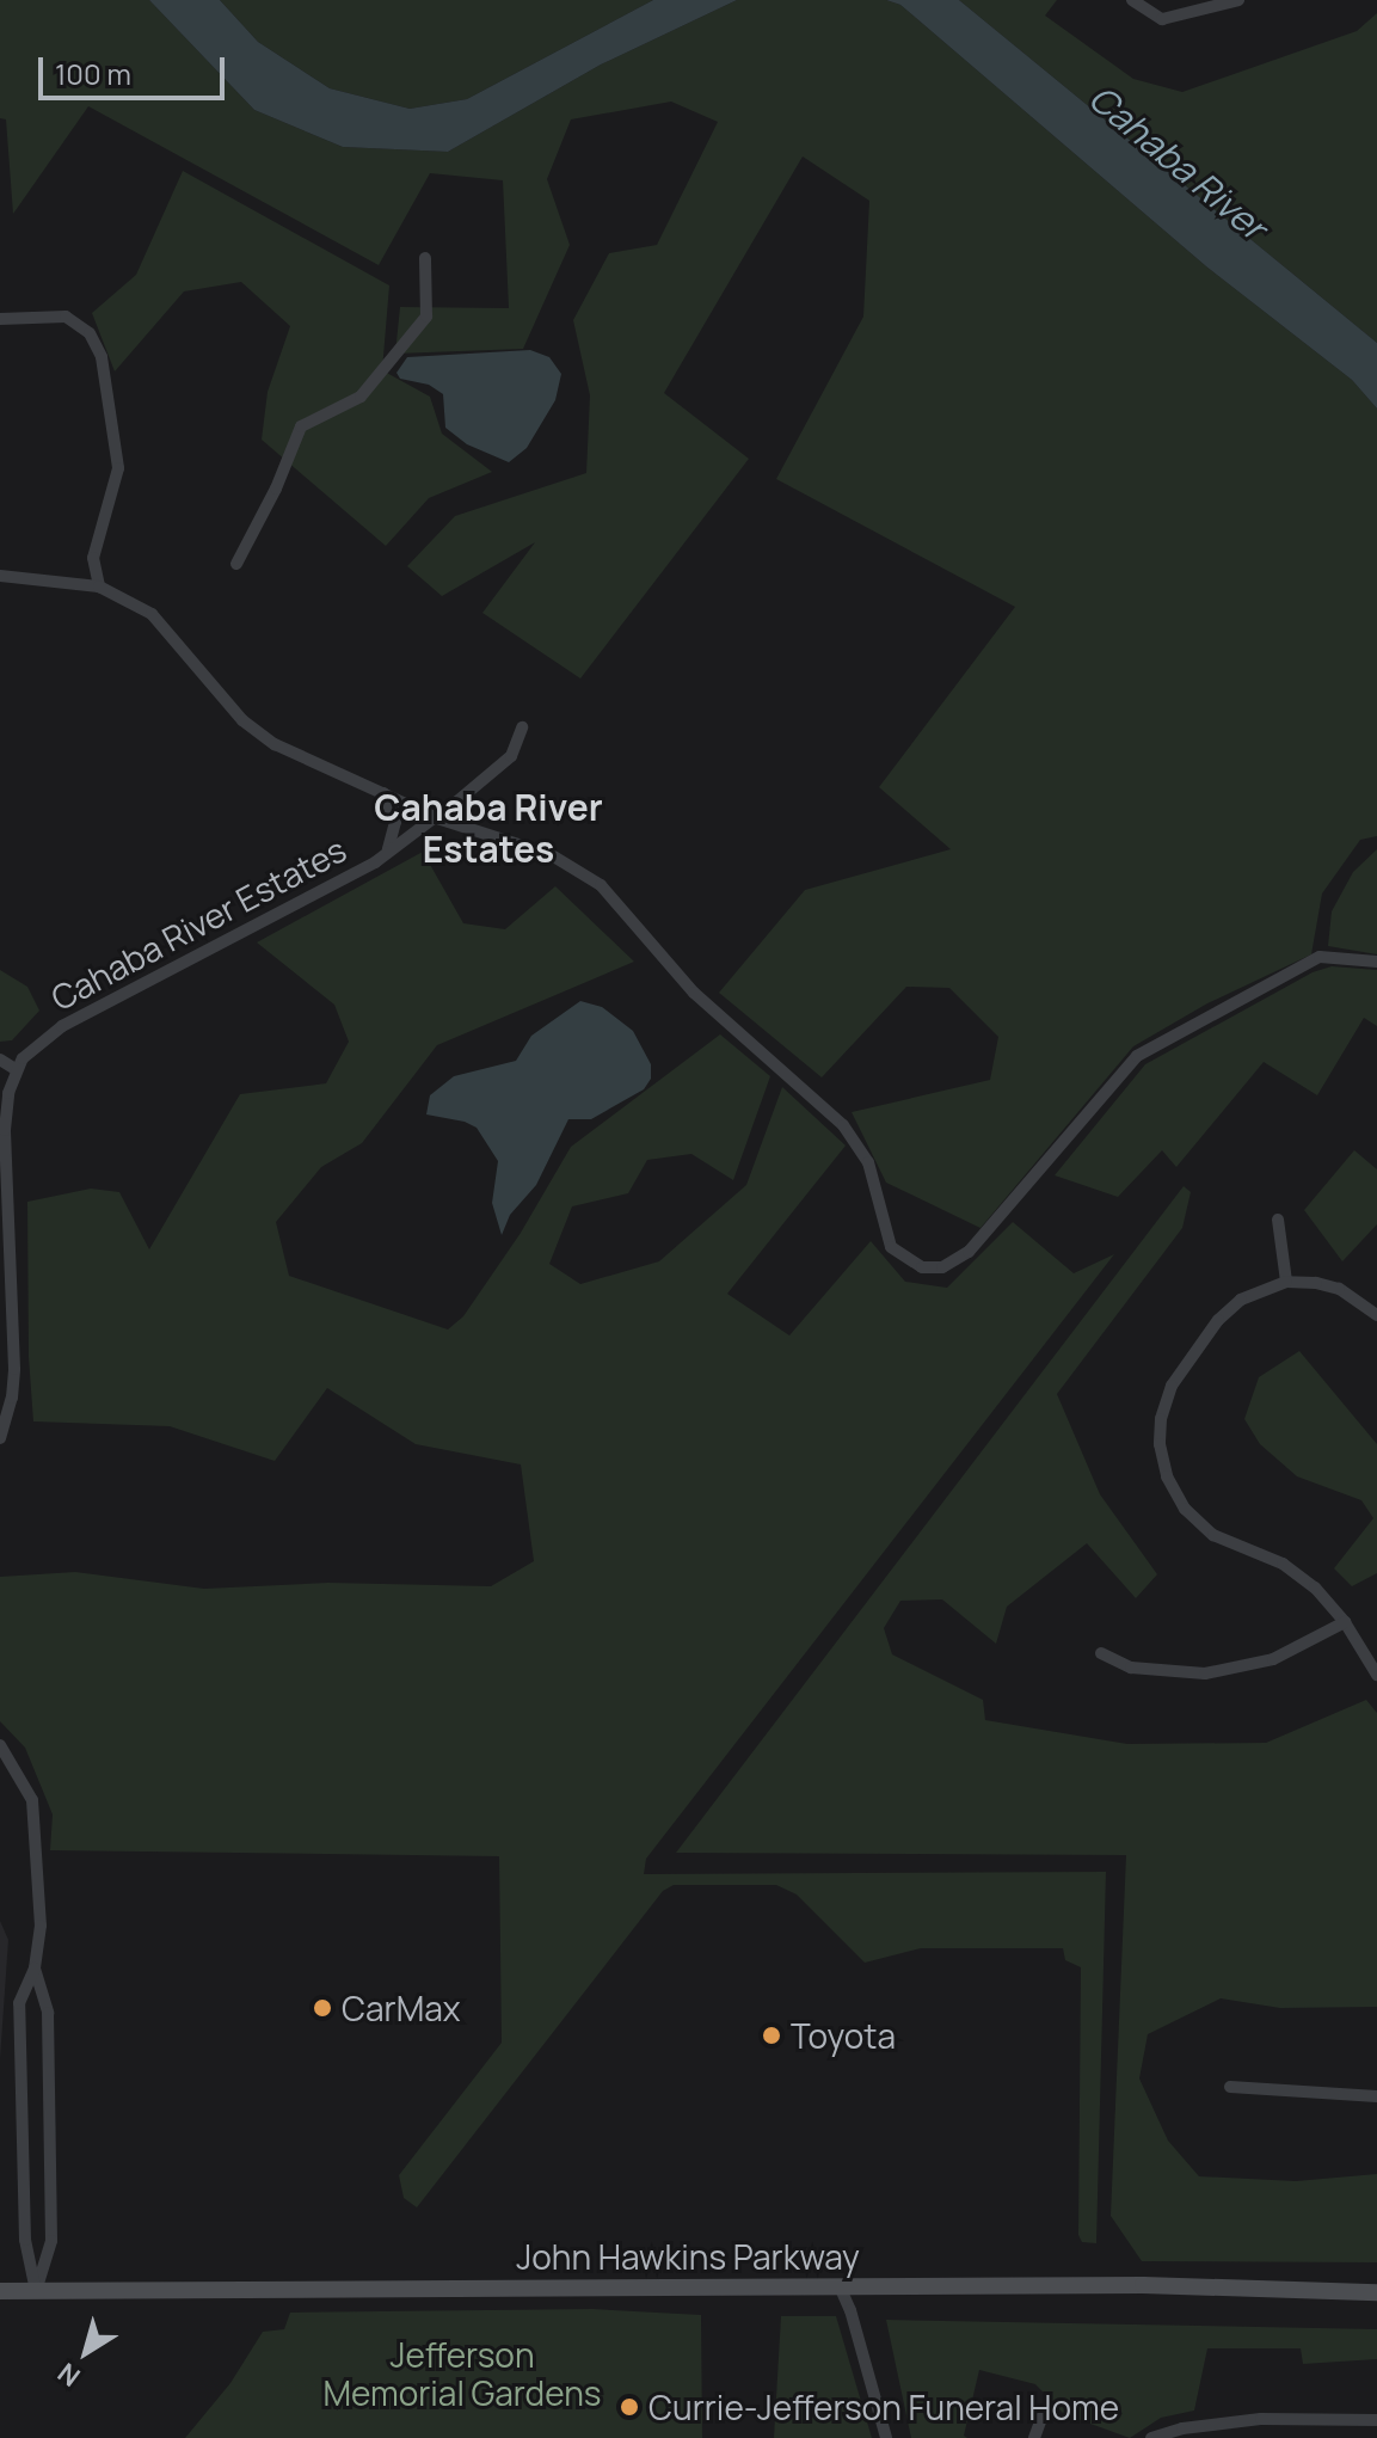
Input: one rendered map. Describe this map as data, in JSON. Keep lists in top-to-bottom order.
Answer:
{
  "streets": {
    "main road": ["John Hawkins Parkway"],
    "street": ["Cahaba River Estates"]
  },
  "districts": ["Cahaba River Estates"],
  "water": ["Cahaba River"],
  "parks": ["Jefferson Memorial Gardens"],
  "places": ["CarMax", "Toyota", "Currie-Jefferson Funeral Home"],
  "scale_bar": "100 m",
  "north": "bottom left"
}
